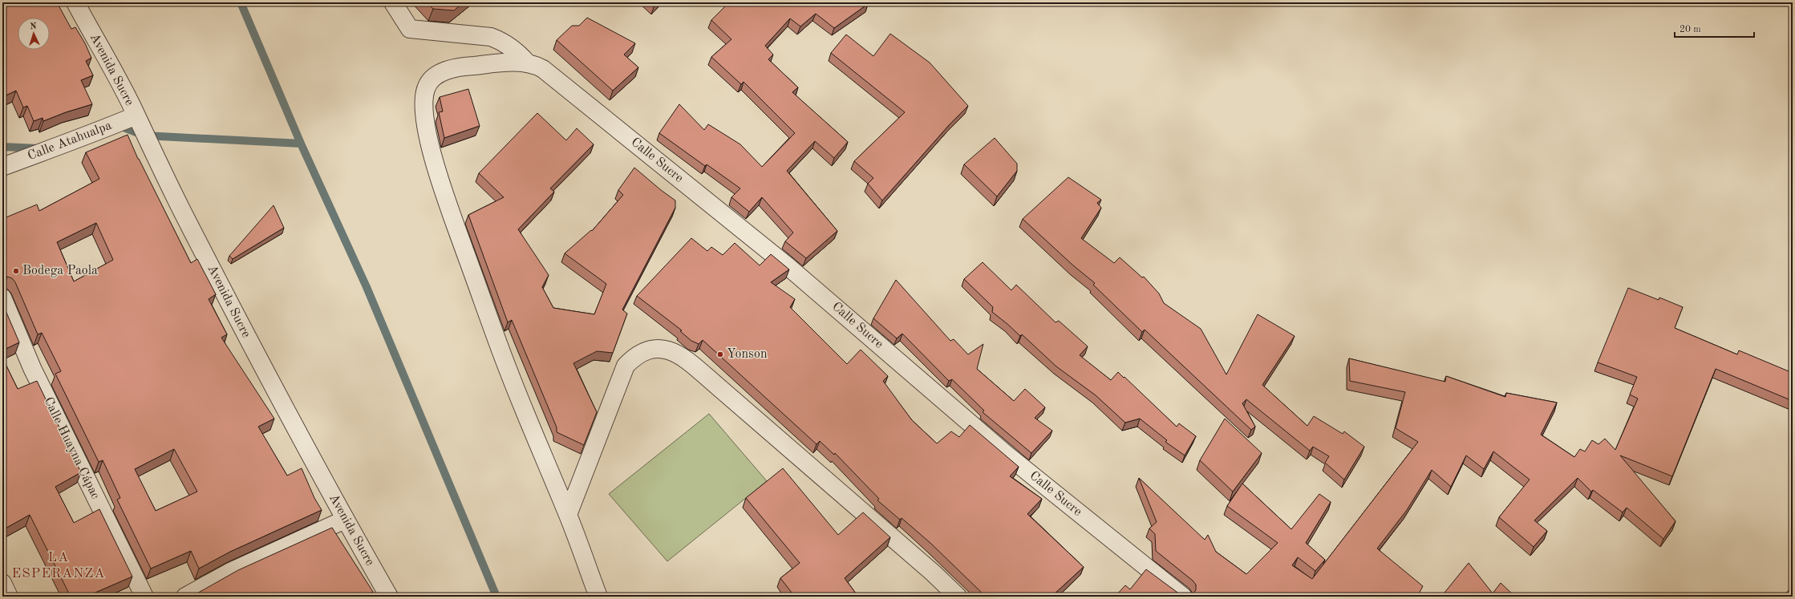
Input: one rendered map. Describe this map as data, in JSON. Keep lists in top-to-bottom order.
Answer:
{
  "streets": {
    "street": [
      "Avenida Sucre",
      "Calle Atahualpa",
      "Calle Sucre",
      "Calle Huayna Cápac"
    ]
  },
  "crossings": [
    ["Avenida Sucre", "Calle Atahualpa"]
  ],
  "districts": ["LA ESPERANZA"],
  "places": ["Bodega Paola", "Yonson"],
  "scale_bar": "20 m",
  "north": "top"
}
